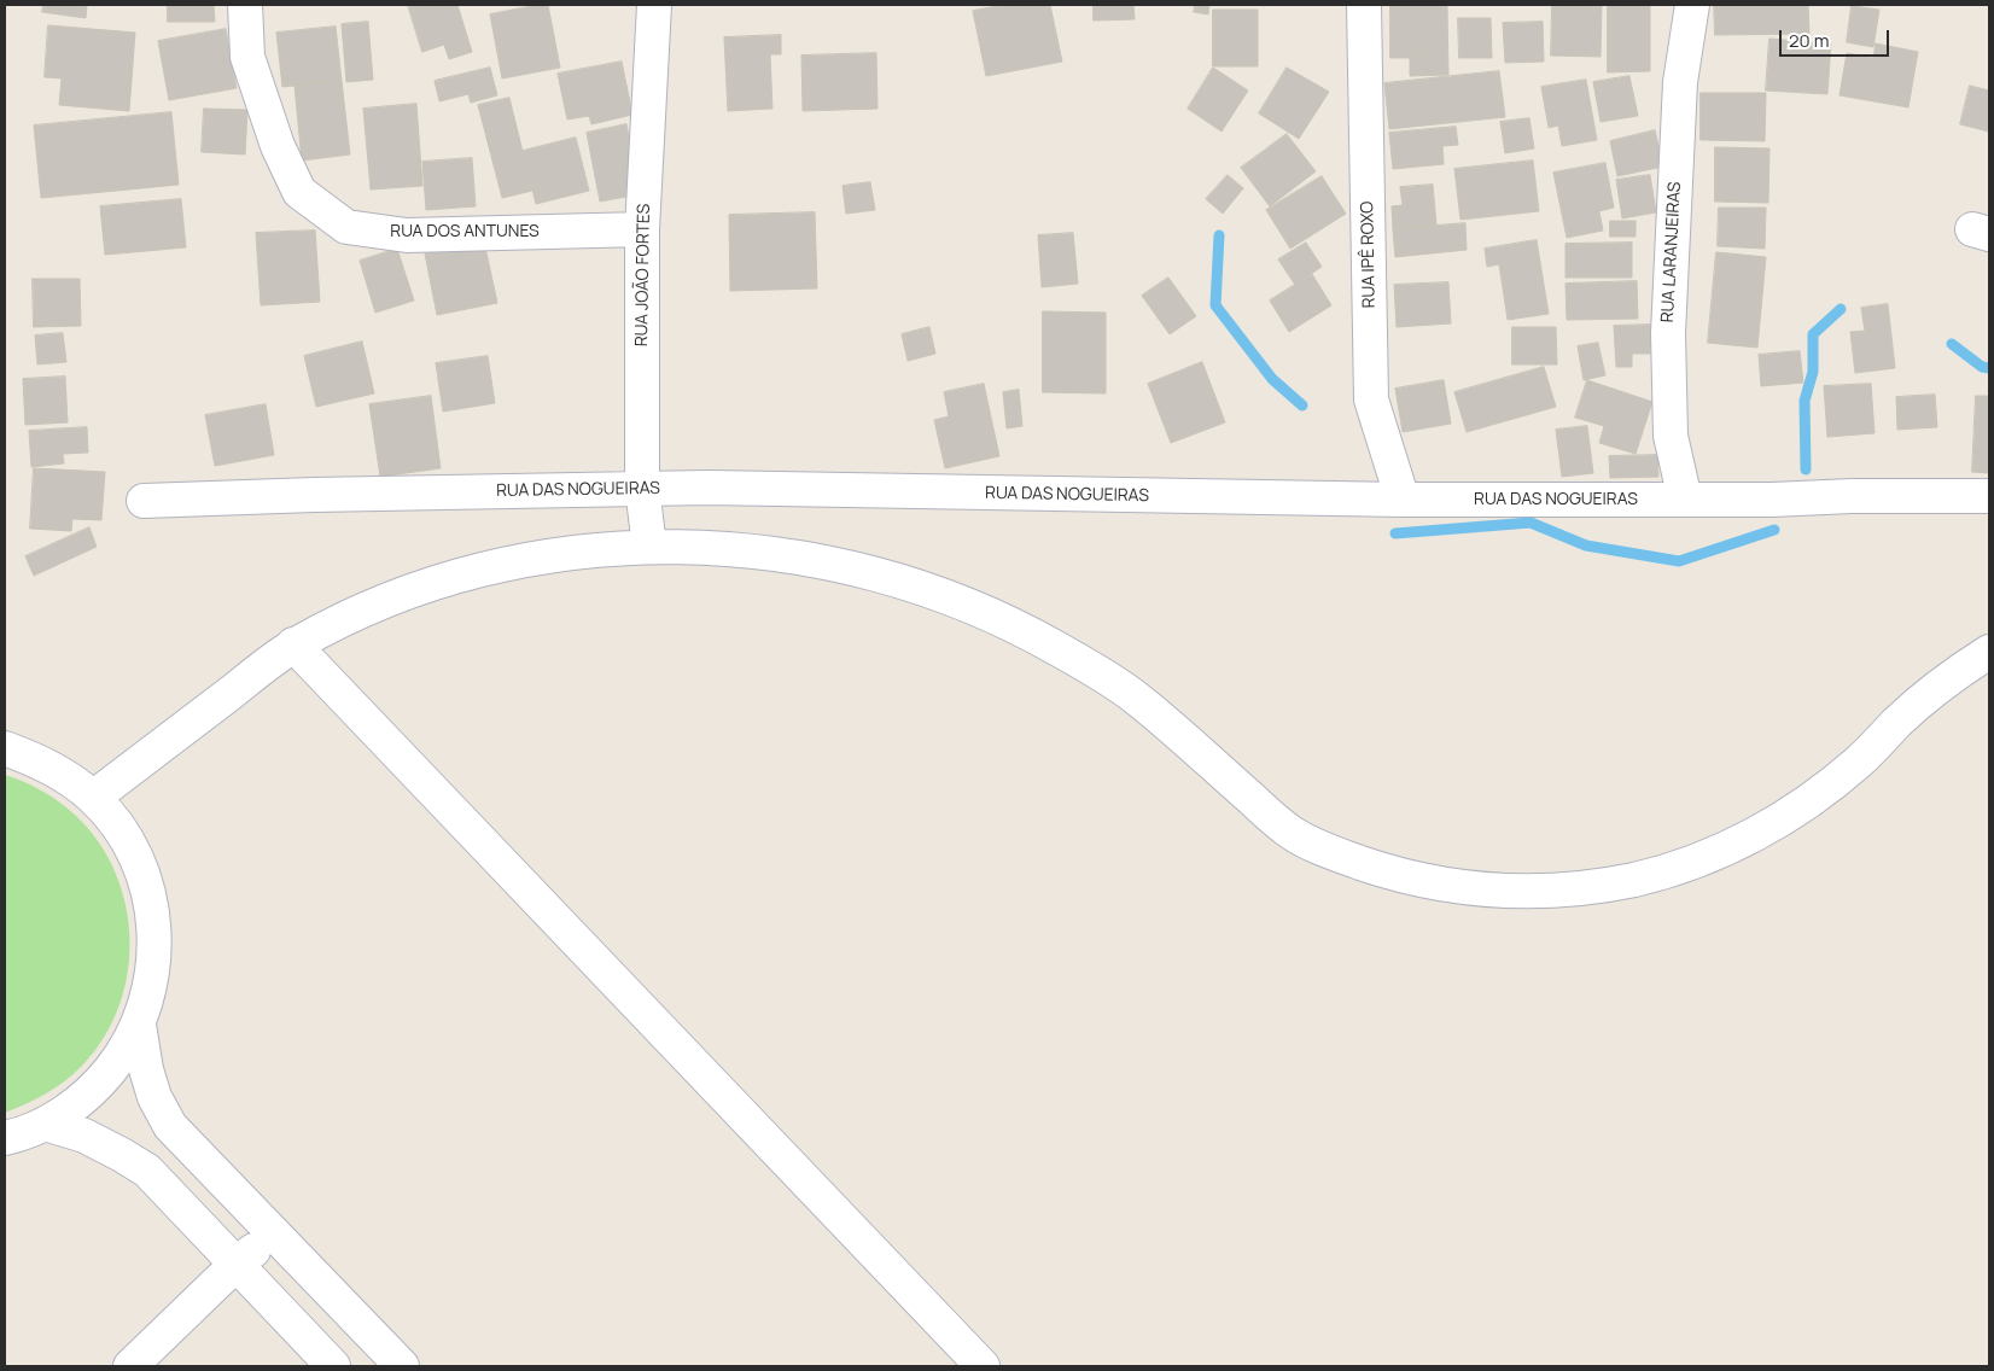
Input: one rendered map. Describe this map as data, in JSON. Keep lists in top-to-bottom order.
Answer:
{
  "streets": {
    "street": [
      "RUA DOS ANTUNES",
      "RUA LARANJEIRAS",
      "RUA IPÊ ROXO",
      "RUA JOÃO FORTES",
      "RUA DAS NOGUEIRAS"
    ]
  },
  "crossings": [
    ["RUA DOS ANTUNES", "RUA JOÃO FORTES"],
    ["RUA LARANJEIRAS", "RUA DAS NOGUEIRAS"],
    ["RUA IPÊ ROXO", "RUA DAS NOGUEIRAS"],
    ["RUA JOÃO FORTES", "RUA DAS NOGUEIRAS"]
  ],
  "scale_bar": "20 m"
}
